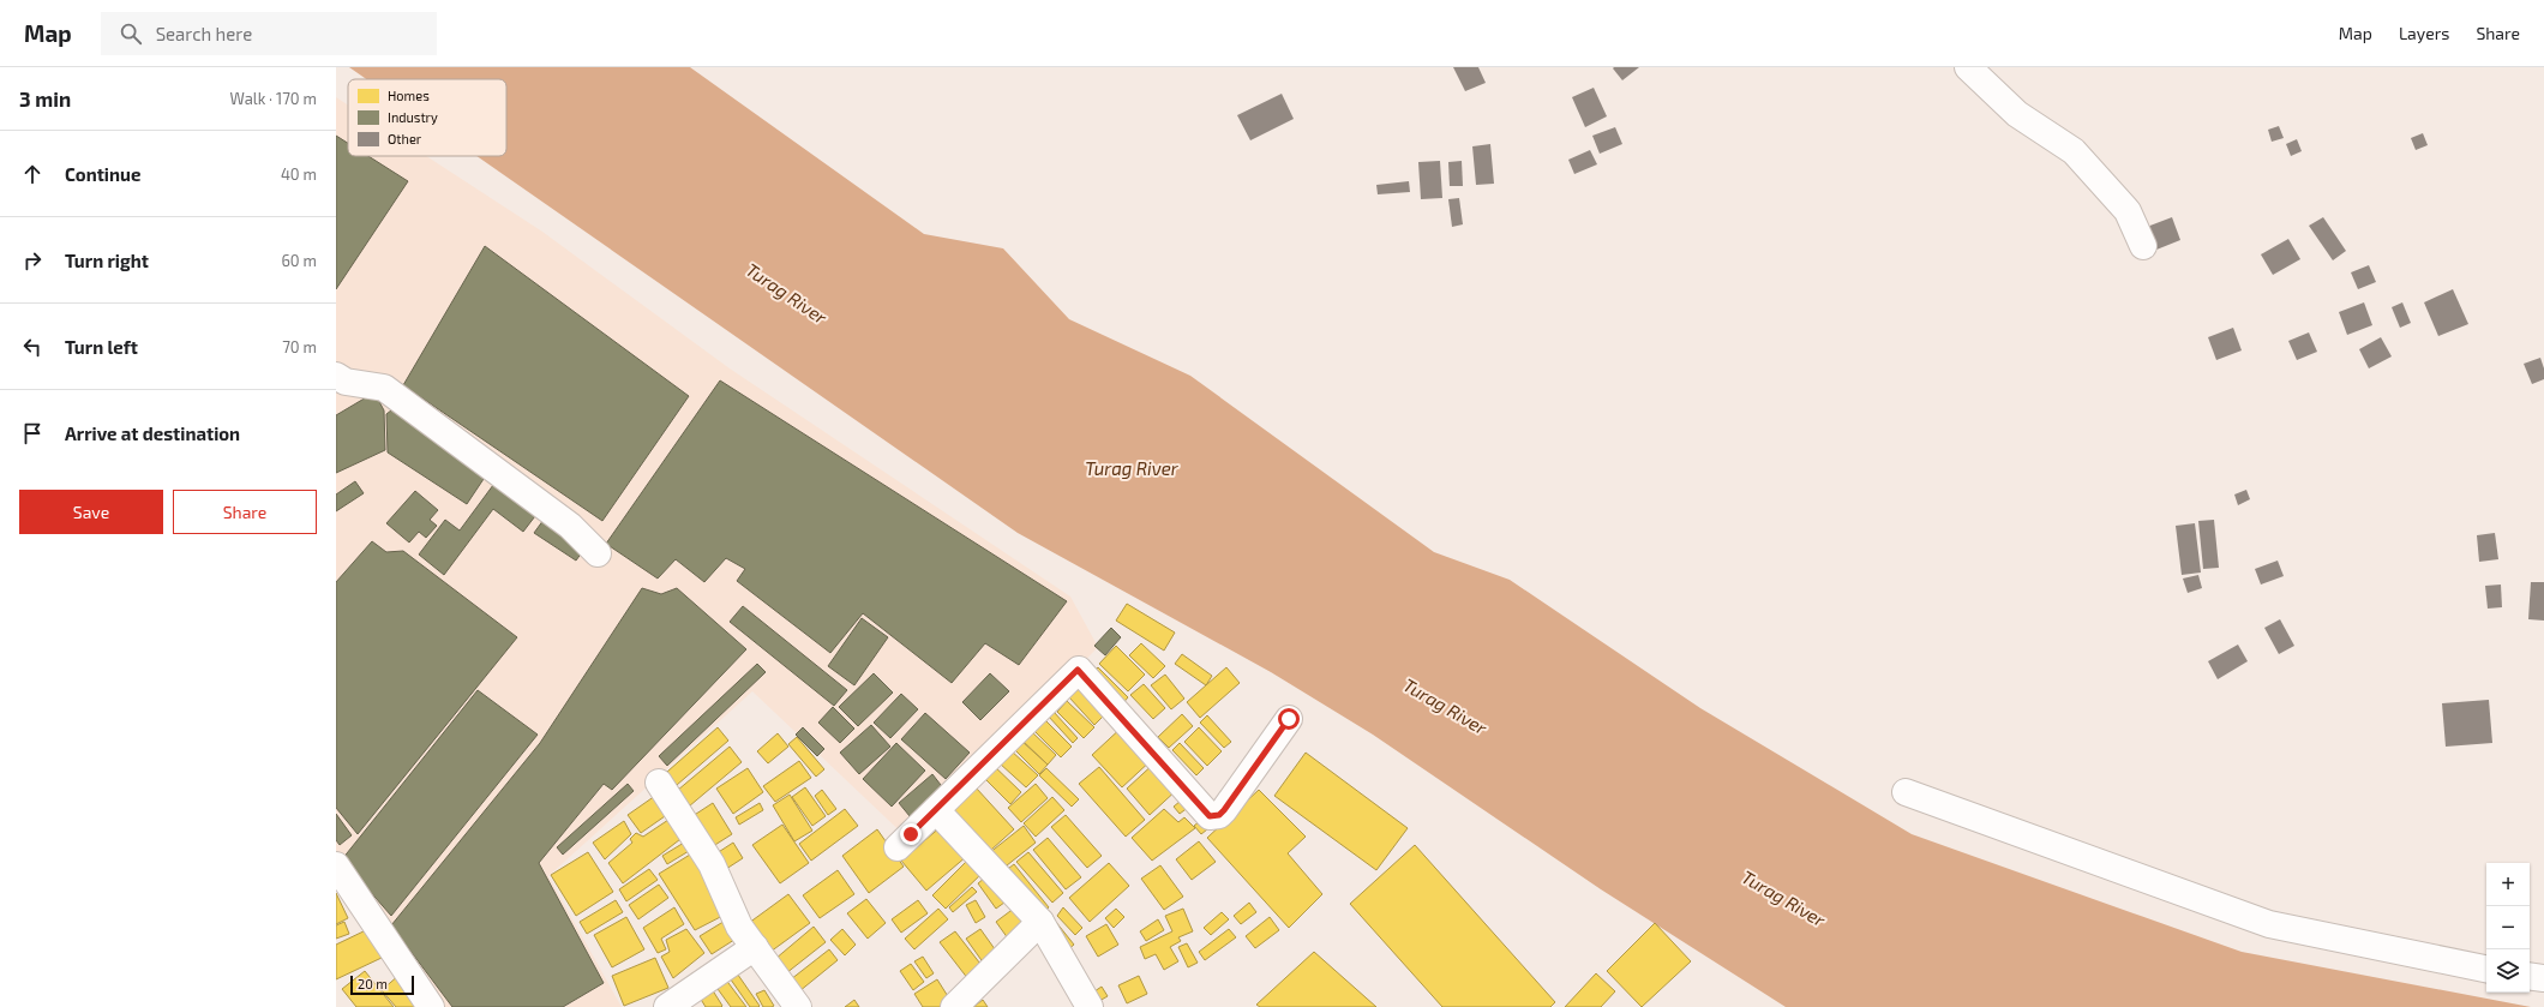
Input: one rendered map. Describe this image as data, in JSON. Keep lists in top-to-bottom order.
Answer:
{
  "water": ["Turag River"],
  "legend": ["Homes", "Industry", "Other"],
  "scale_bar": "20 m",
  "page": {
    "header": "Map",
    "search": "Search here",
    "nav": ["Map", "Layers", "Share"],
    "heading": ["3 min", "Walk · 170 m"],
    "list": [
      ["Continue", "40 m"],
      ["Turn right", "60 m"],
      ["Turn left", "70 m"],
      "Arrive at destination"
    ],
    "buttons": ["Save", "Share"],
    "map_buttons": ["+", "−"],
    "scale": "20 m"
  }
}
